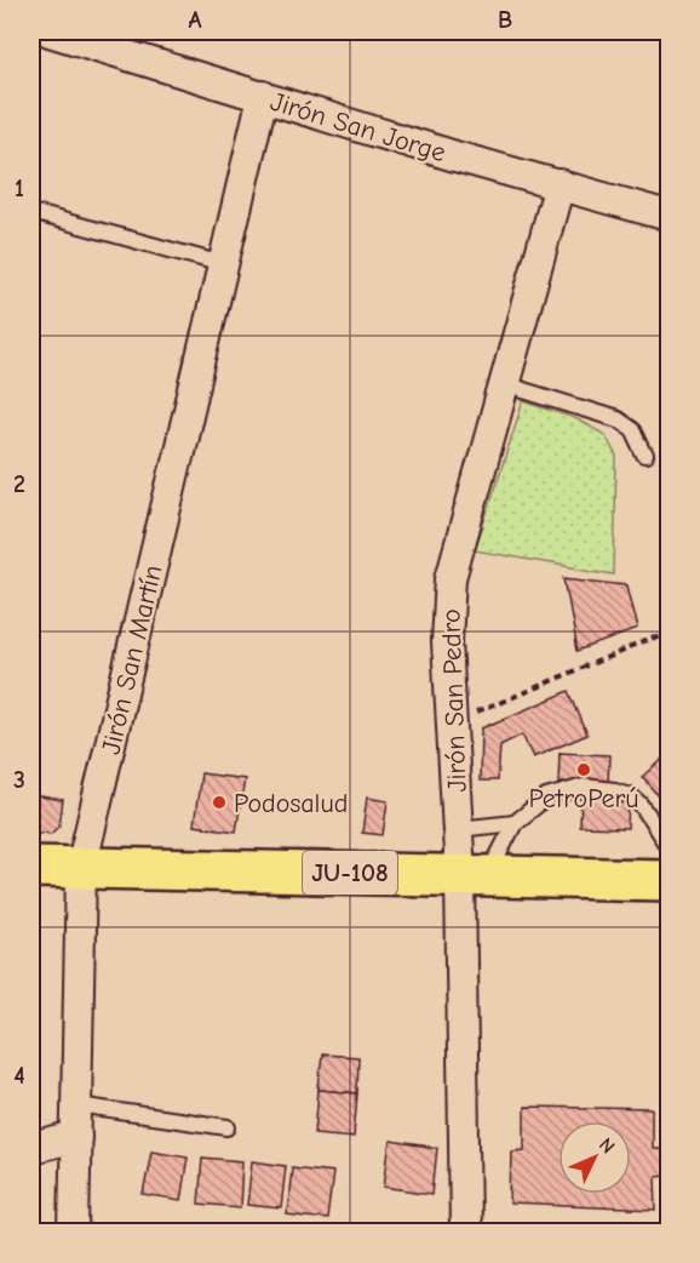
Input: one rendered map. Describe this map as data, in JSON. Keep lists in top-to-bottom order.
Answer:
{
  "streets": {
    "main road": ["JU-108"],
    "street": ["Jirón San Jorge", "Jirón San Martín", "Jirón San Pedro"]
  },
  "crossings": [
    ["Jirón San Jorge", "Jirón San Martín"],
    ["Jirón San Jorge", "Jirón San Pedro"],
    ["Jirón San Martín", "JU-108"],
    ["Jirón San Pedro", "JU-108"]
  ],
  "places": ["PetroPerú", "Podosalud"],
  "north": "top right",
  "grid": {
    "columns": ["A", "B"],
    "rows": [
      "1",
      "2",
      "3",
      "4"
    ]
  }
}
